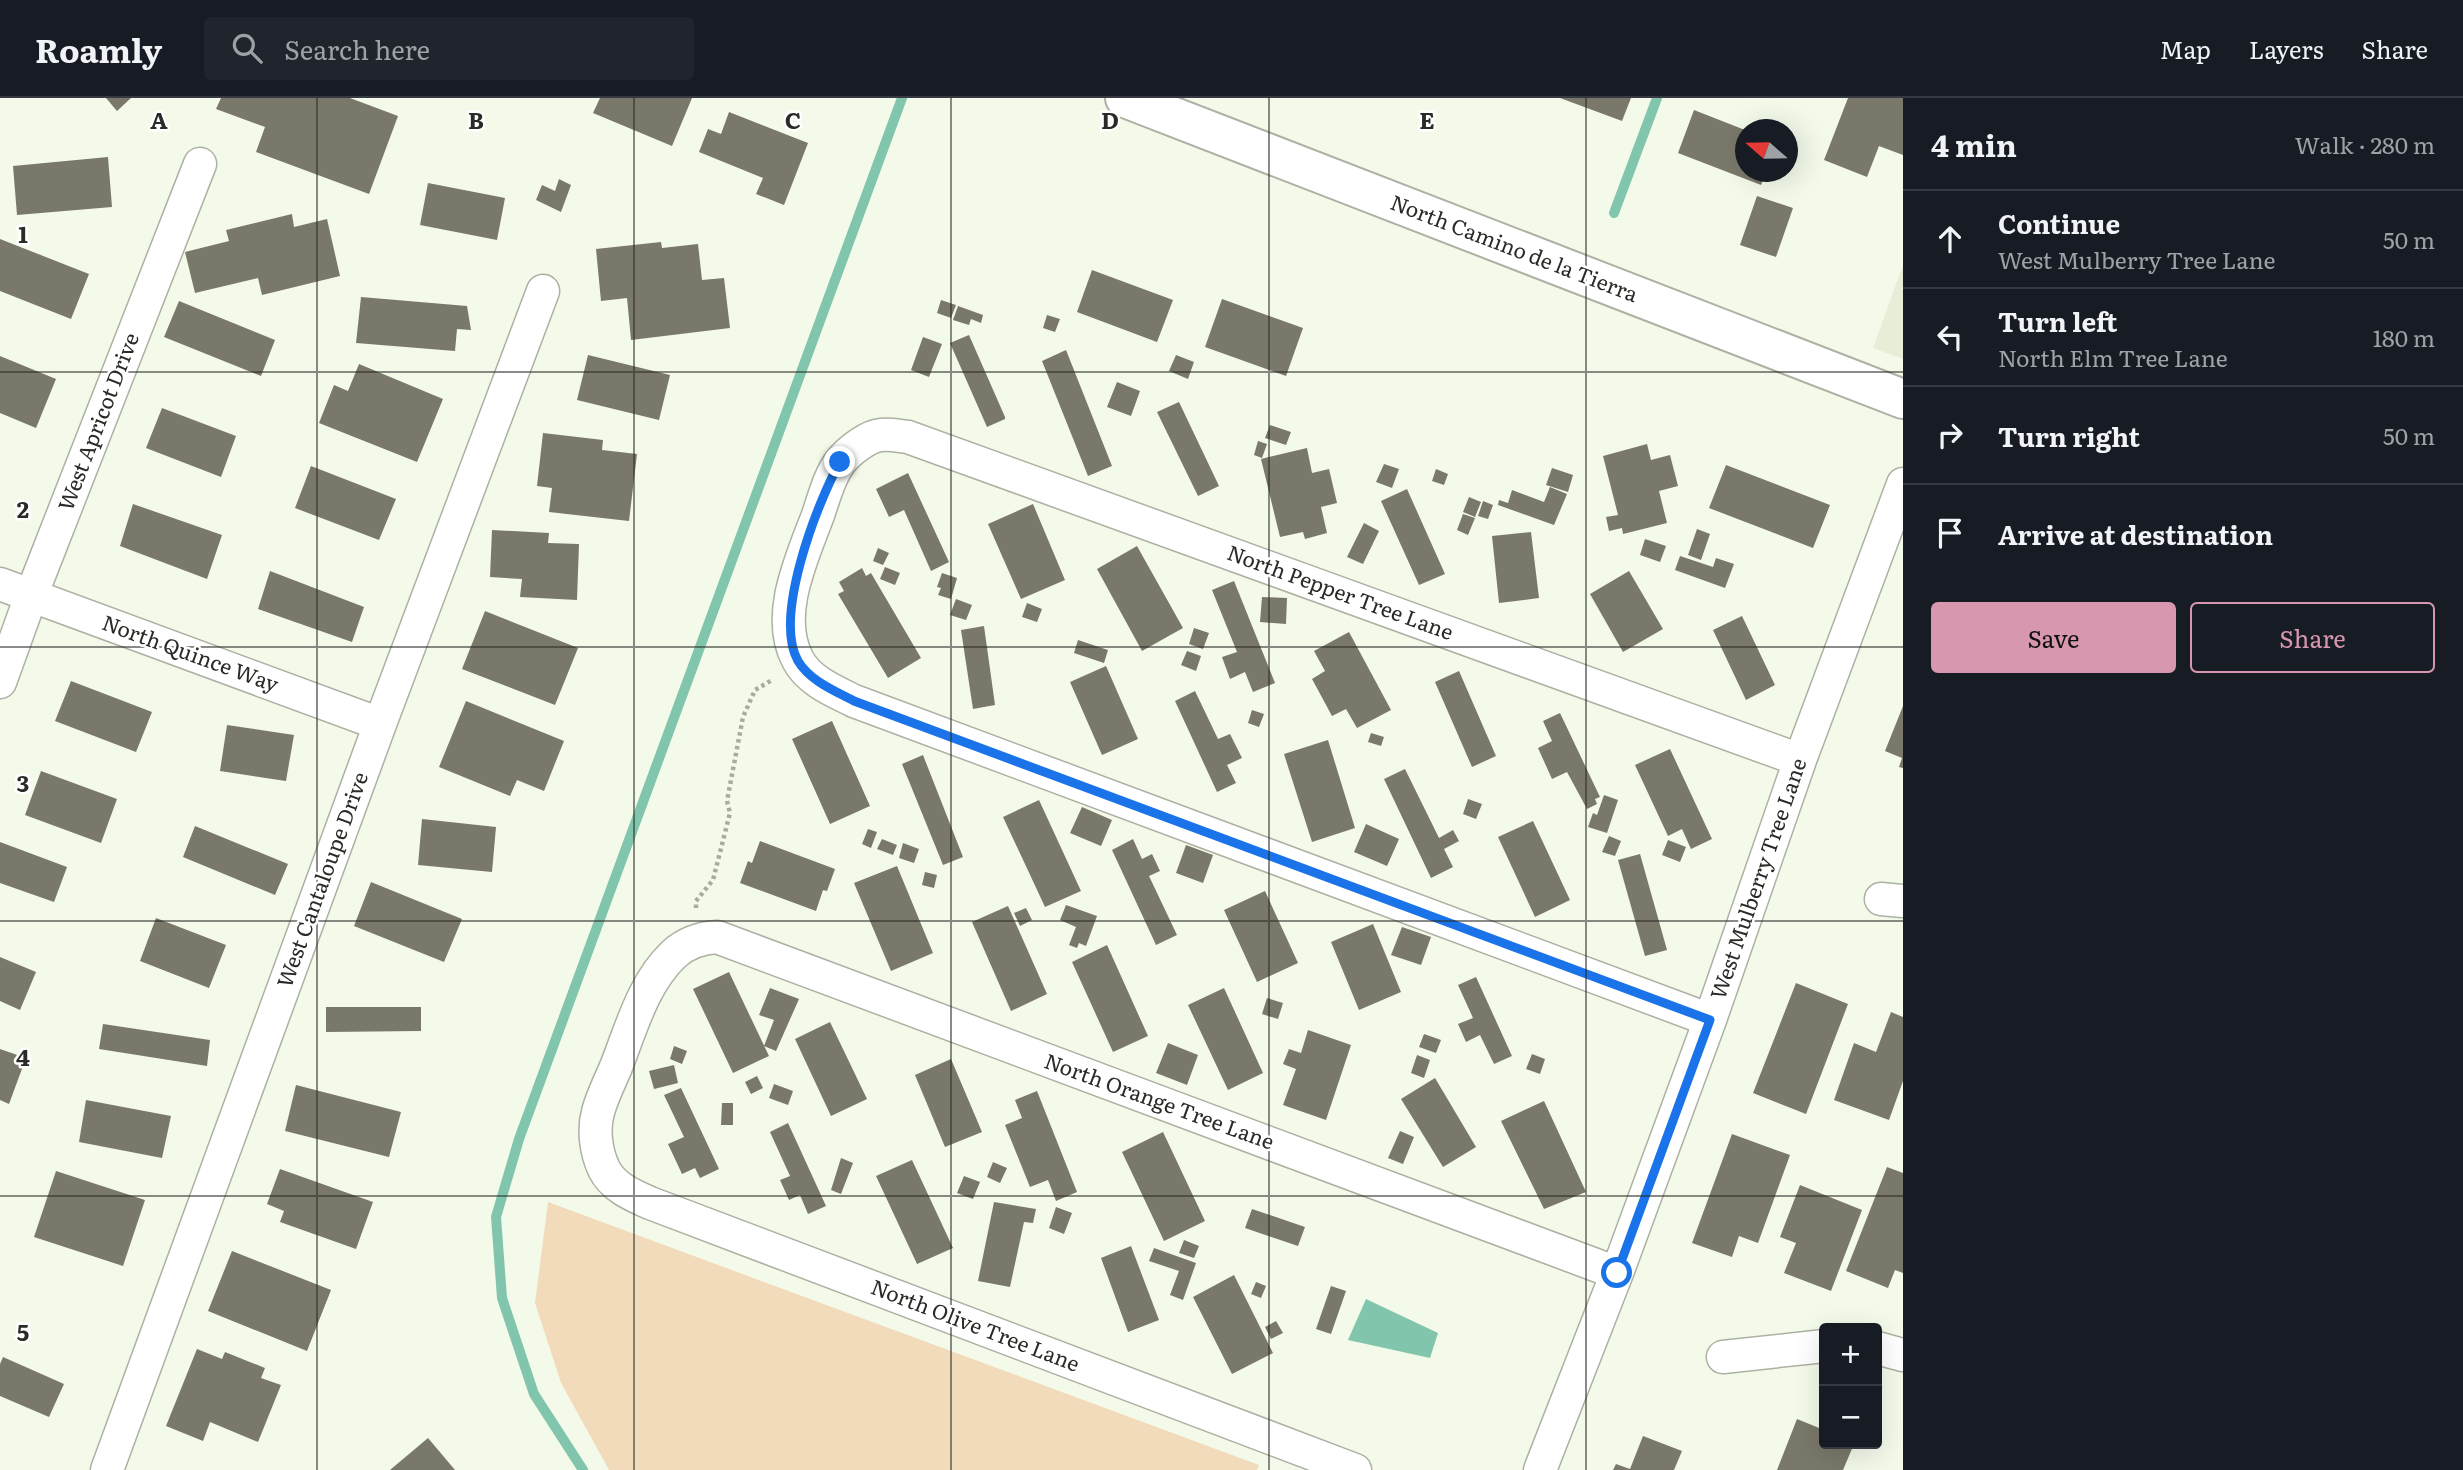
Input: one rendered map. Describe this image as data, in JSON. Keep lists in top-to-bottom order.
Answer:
{
  "streets": {
    "street": [
      "North Camino de la Tierra",
      "West Apricot Drive",
      "North Pepper Tree Lane",
      "North Quince Way",
      "West Mulberry Tree Lane",
      "West Cantaloupe Drive",
      "North Orange Tree Lane",
      "North Olive Tree Lane"
    ]
  },
  "crossings": [
    ["West Apricot Drive", "North Quince Way"],
    ["North Pepper Tree Lane", "West Mulberry Tree Lane"],
    ["North Quince Way", "West Cantaloupe Drive"],
    ["West Mulberry Tree Lane", "North Orange Tree Lane"],
    ["North Orange Tree Lane", "North Olive Tree Lane"]
  ],
  "north": "left",
  "page": {
    "header": "Roamly",
    "search": "Search here",
    "nav": ["Map", "Layers", "Share"],
    "heading": ["4 min", "Walk · 280 m"],
    "list": [
      ["Continue", "West Mulberry Tree Lane", "50 m"],
      ["Turn left", "North Elm Tree Lane", "180 m"],
      ["Turn right", "50 m"],
      "Arrive at destination"
    ],
    "buttons": ["Save", "Share"],
    "map_buttons": ["+", "−"]
  },
  "grid": {
    "columns": [
      "A",
      "B",
      "C",
      "D",
      "E"
    ],
    "rows": [
      "1",
      "2",
      "3",
      "4",
      "5"
    ]
  }
}
